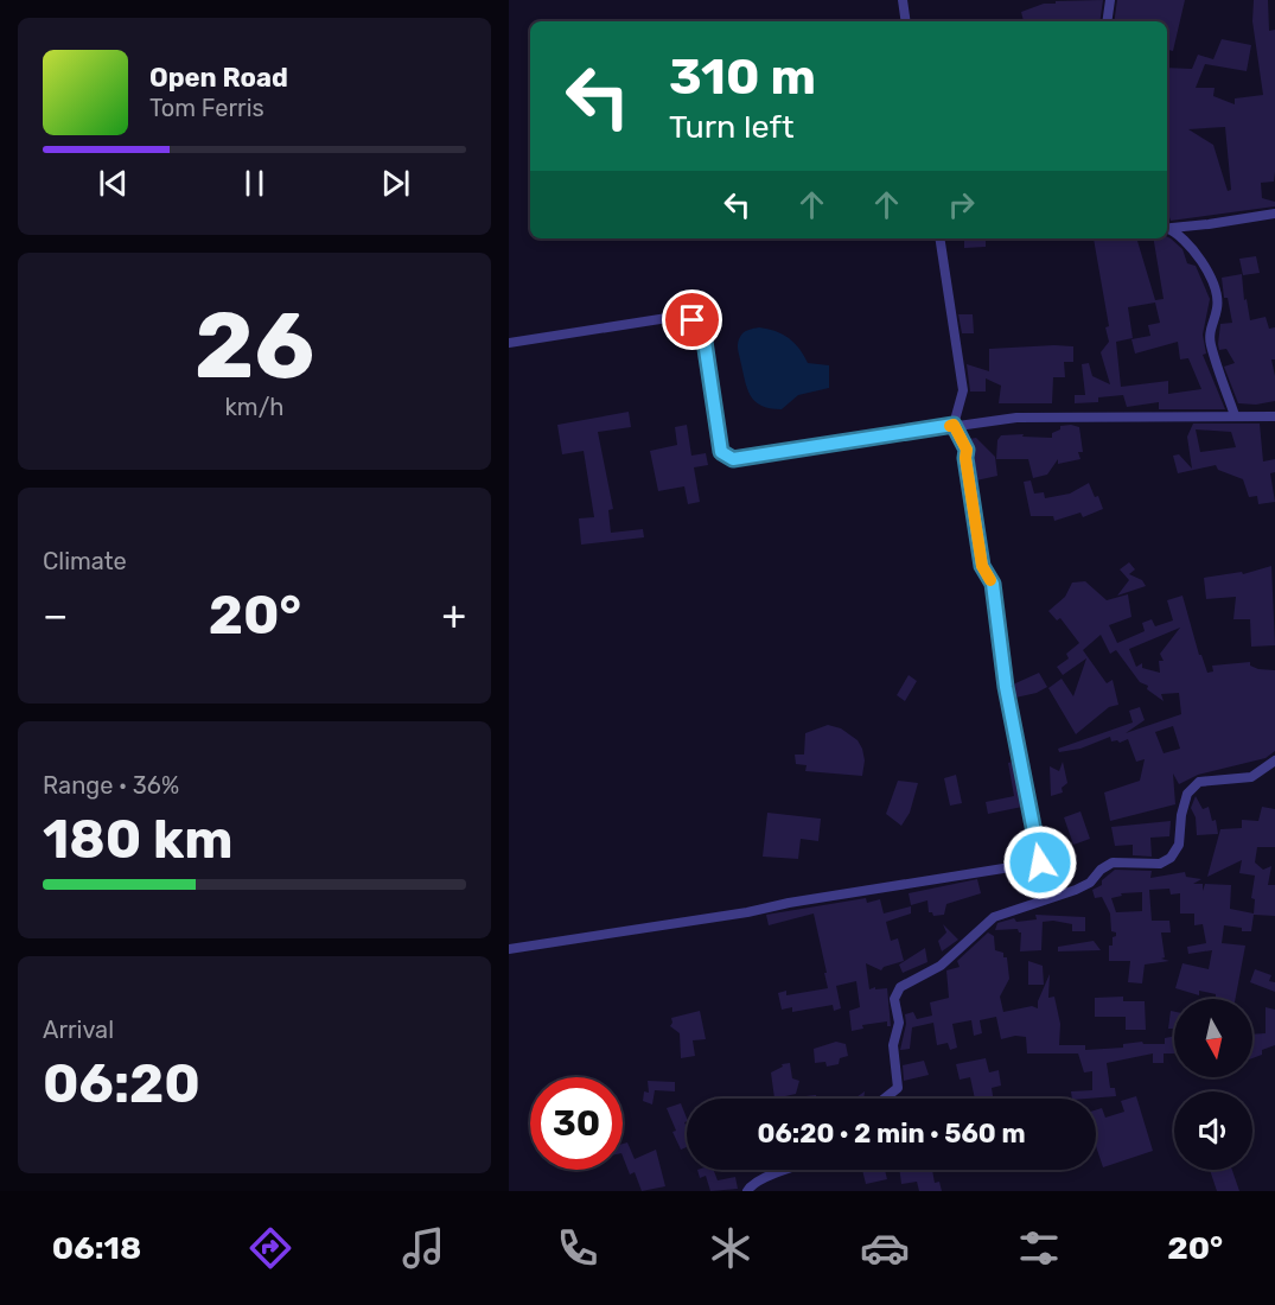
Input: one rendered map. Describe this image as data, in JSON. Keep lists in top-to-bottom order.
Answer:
{
  "north": "bottom",
  "page": {
    "turn": ["310 m", "Turn left"],
    "song": ["Open Road", "Tom Ferris"],
    "tile": [
      ["26", "km/h"],
      "Climate",
      ["Range · 36%", "180 km"],
      ["Arrival", "06:20"]
    ],
    "heat": ["−", "20°", "+"],
    "limit": "30",
    "trip": "06:20 · 2 min · 560 m",
    "tabs": ["06:18", "20°"]
  }
}
